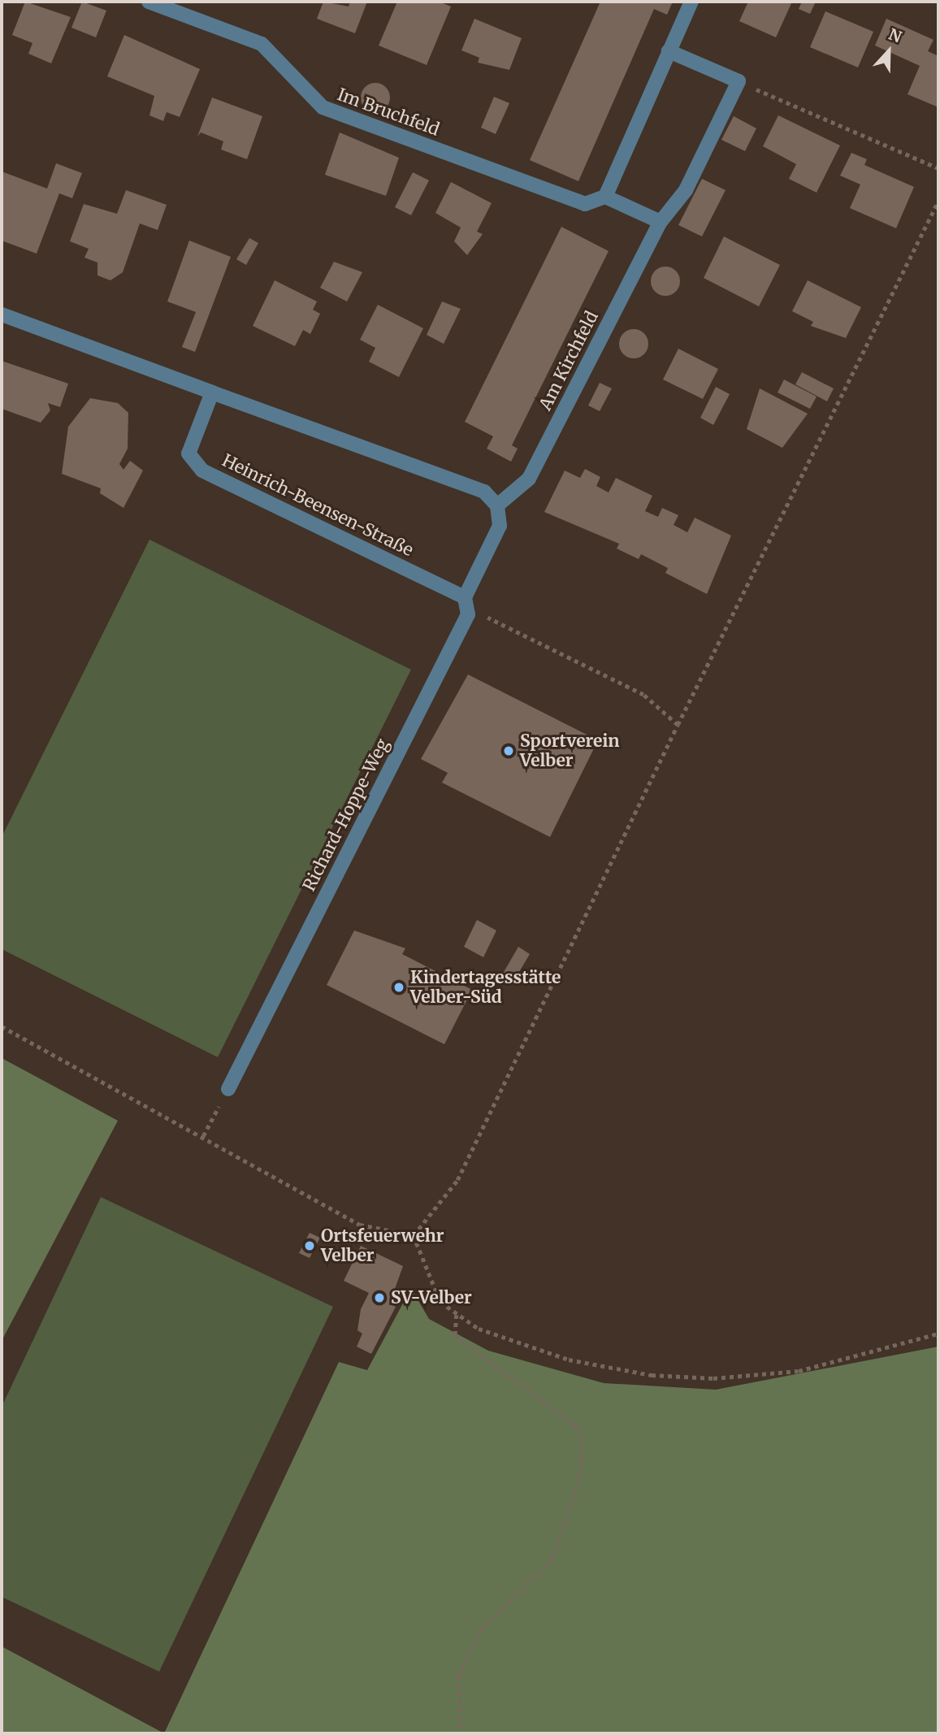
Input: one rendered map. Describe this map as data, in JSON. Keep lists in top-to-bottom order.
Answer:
{
  "streets": {
    "street": [
      "Im Bruchfeld",
      "Am Kirchfeld",
      "Heinrich-Beensen-Straße",
      "Richard-Hoppe-Weg"
    ]
  },
  "crossings": [
    ["Am Kirchfeld", "Richard-Hoppe-Weg"],
    ["Heinrich-Beensen-Straße", "Richard-Hoppe-Weg"]
  ],
  "places": [
    "Sportverein Velber",
    "Kindertagesstätte Velber-Süd",
    "Ortsfeuerwehr Velber",
    "SV-Velber"
  ],
  "north": "top"
}
